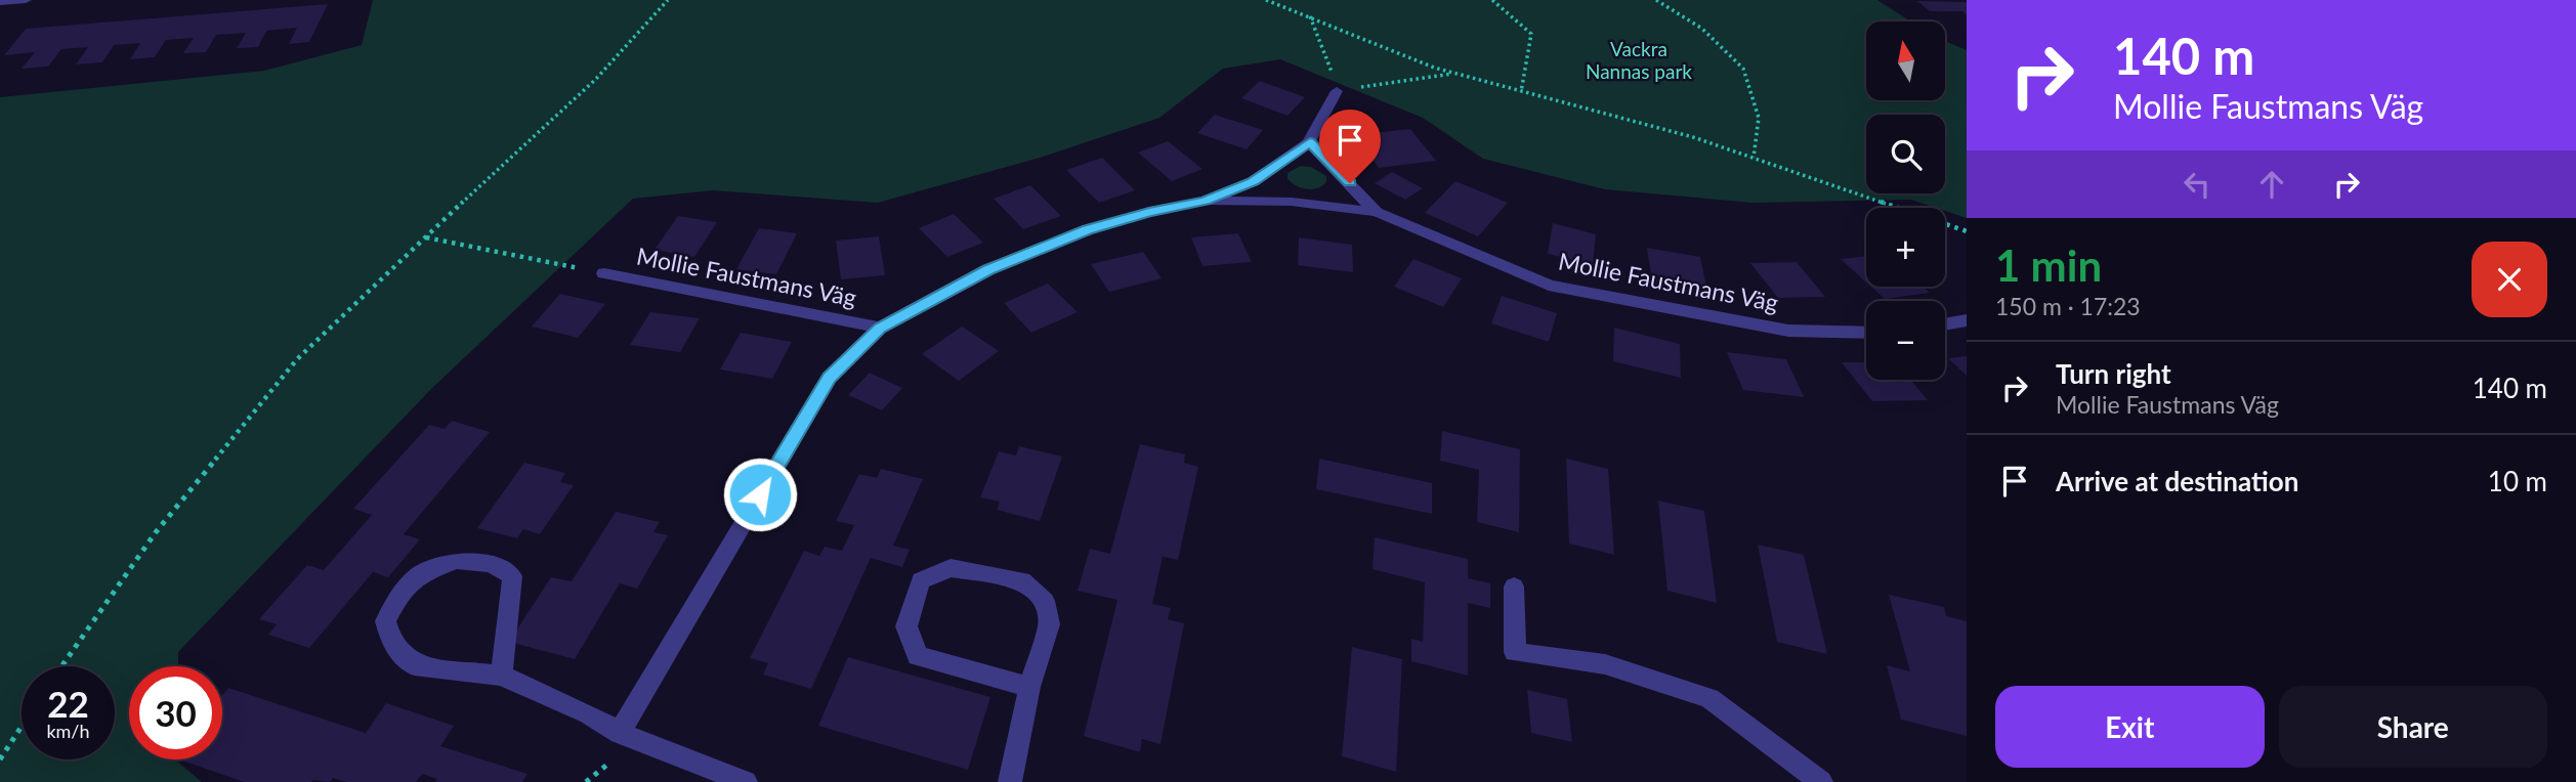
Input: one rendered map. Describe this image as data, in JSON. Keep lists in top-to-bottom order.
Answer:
{
  "streets": {
    "street": ["Mollie Faustmans Väg"]
  },
  "parks": ["Vackra Nannas park"],
  "north": "top",
  "page": {
    "turn": ["140 m", "Mollie Faustmans Väg"],
    "map_buttons": ["+", "−"],
    "heading": ["1 min", "150 m · 17:23"],
    "list": [
      {
        "name": "Turn right",
        "note": "Mollie Faustmans Väg",
        "value": "140 m"
      },
      {
        "name": "Arrive at destination",
        "value": "10 m"
      }
    ],
    "speed": "22 km/h",
    "limit": "30",
    "buttons": ["Exit", "Share"]
  }
}
